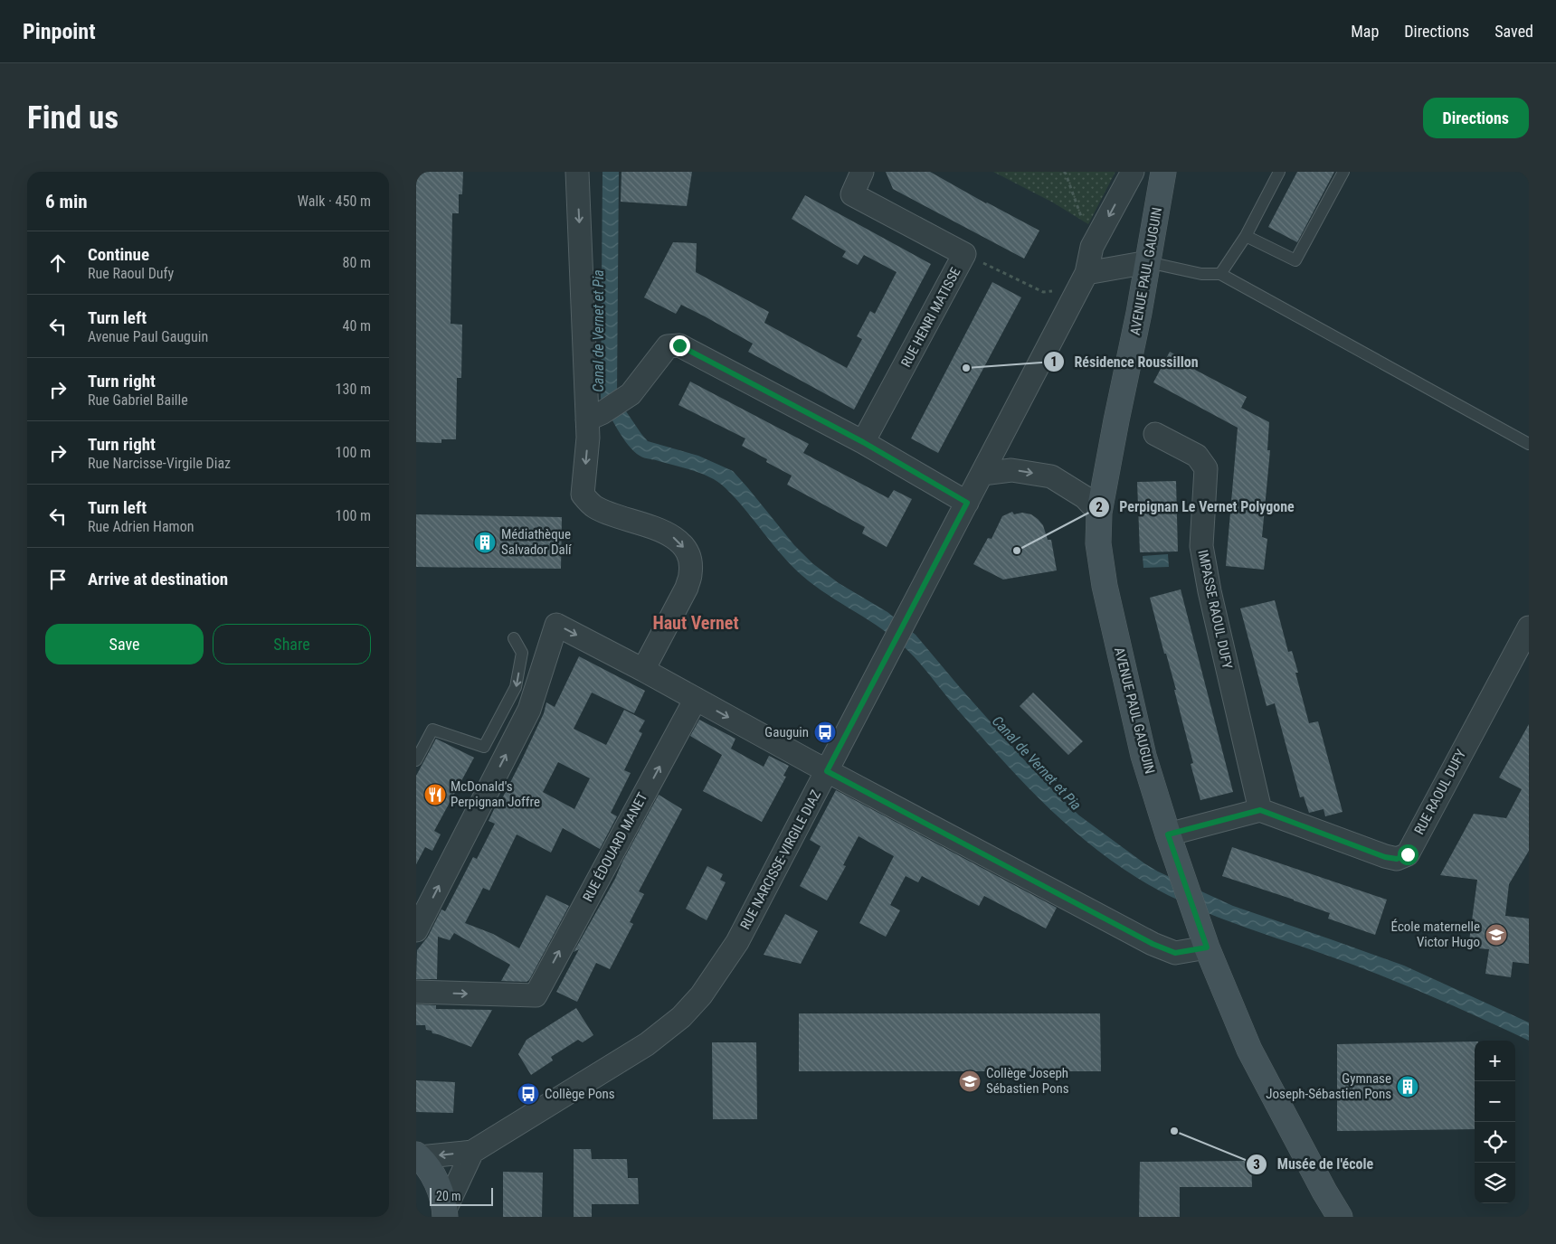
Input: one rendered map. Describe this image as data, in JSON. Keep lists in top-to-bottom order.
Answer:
{
  "streets": {
    "street": [
      "AVENUE PAUL GAUGUIN",
      "RUE HENRI MATISSE",
      "IMPASSE RAOUL DUFY",
      "RUE RAOUL DUFY",
      "RUE ÉDOUARD MANET",
      "RUE NARCISSE-VIRGILE DIAZ"
    ]
  },
  "crossings": [
    ["IMPASSE RAOUL DUFY", "RUE RAOUL DUFY"]
  ],
  "one_way": ["RUE ÉDOUARD MANET"],
  "districts": ["Haut Vernet"],
  "water": ["Canal de Vernet et Pia"],
  "places": {
    "other": ["Résidence Roussillon", "Perpignan Le Vernet Polygone", "Musée de l'école"],
    "building": ["Médiathèque Salvador Dalí", "Gymnase Joseph-Sébastien Pons"],
    "bus stop": ["Gauguin", "Collège Pons"],
    "restaurant": ["McDonald's Perpignan Joffre"],
    "school or university": ["École maternelle Victor Hugo", "Collège Joseph Sébastien Pons"]
  },
  "scale_bar": "20 m",
  "page": {
    "header": "Pinpoint",
    "nav": ["Map", "Directions", "Saved"],
    "buttons": [
      "Directions",
      ["Save", "Share"]
    ],
    "title": "Find us",
    "heading": ["6 min", "Walk · 450 m"],
    "list": [
      ["Continue", "Rue Raoul Dufy", "80 m"],
      ["Turn left", "Avenue Paul Gauguin", "40 m"],
      ["Turn right", "Rue Gabriel Baille", "130 m"],
      ["Turn right", "Rue Narcisse-Virgile Diaz", "100 m"],
      ["Turn left", "Rue Adrien Hamon", "100 m"],
      "Arrive at destination"
    ],
    "map_buttons": ["+", "−"],
    "scale": "20 m"
  }
}
